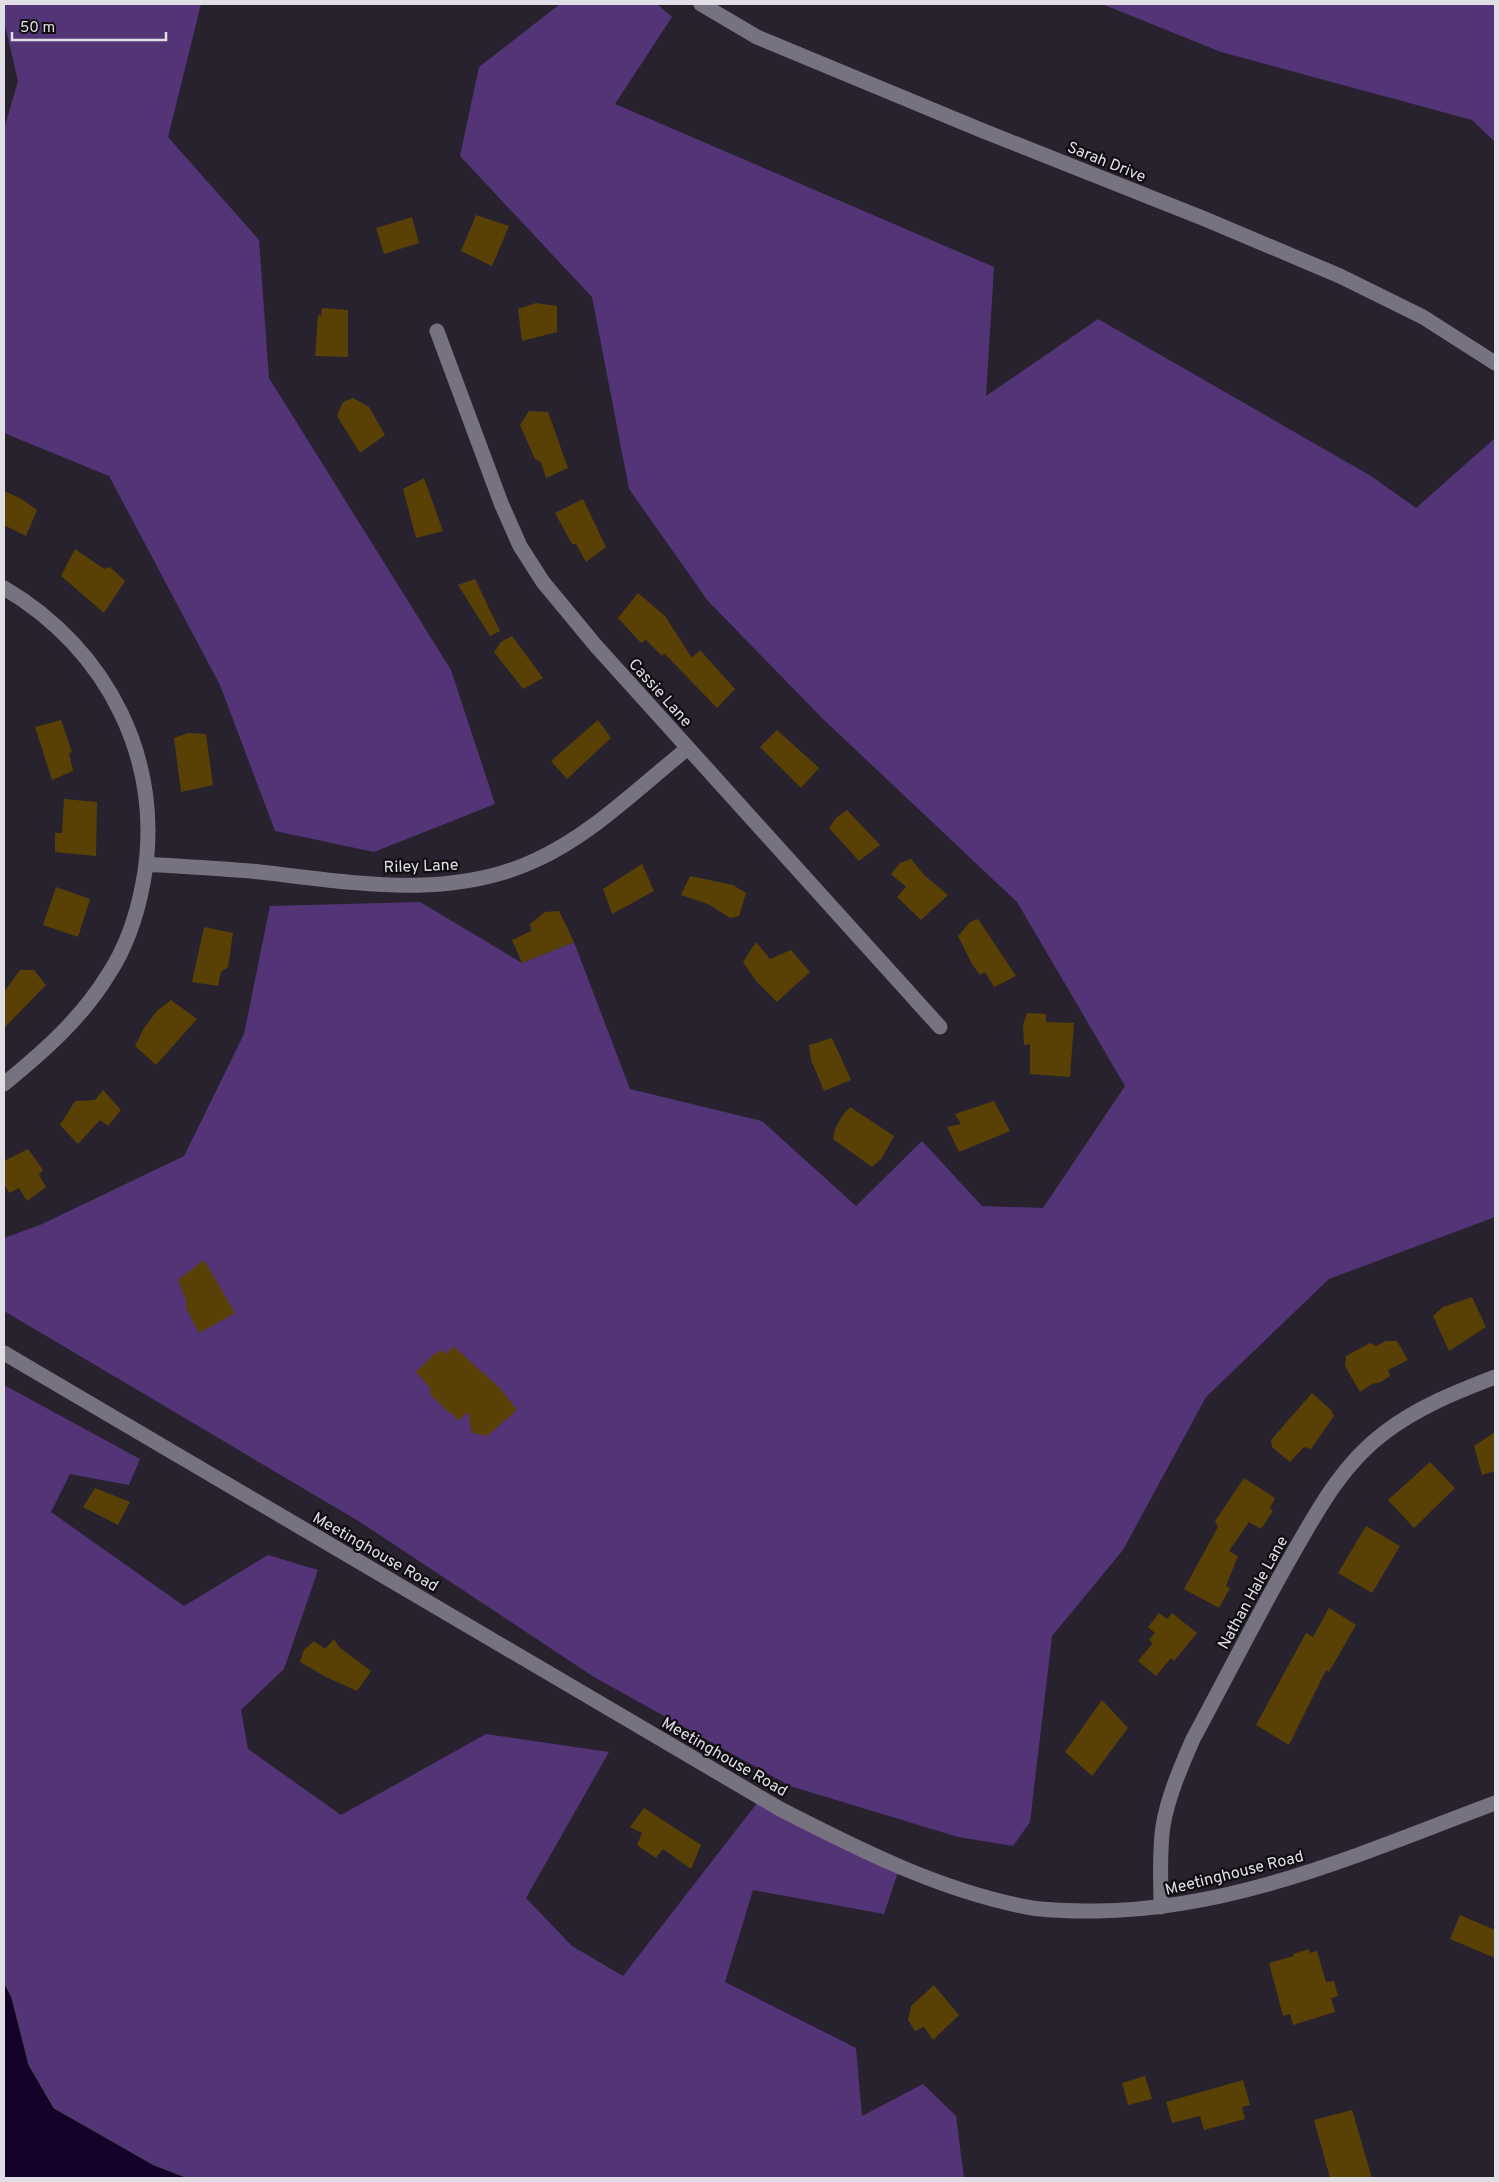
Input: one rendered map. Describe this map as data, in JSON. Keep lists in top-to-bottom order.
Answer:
{
  "streets": {
    "street": [
      "Sarah Drive",
      "Cassie Lane",
      "Riley Lane",
      "Meetinghouse Road",
      "Nathan Hale Lane"
    ]
  },
  "crossings": [
    ["Cassie Lane", "Riley Lane"],
    ["Meetinghouse Road", "Nathan Hale Lane"]
  ],
  "scale_bar": "50 m"
}
